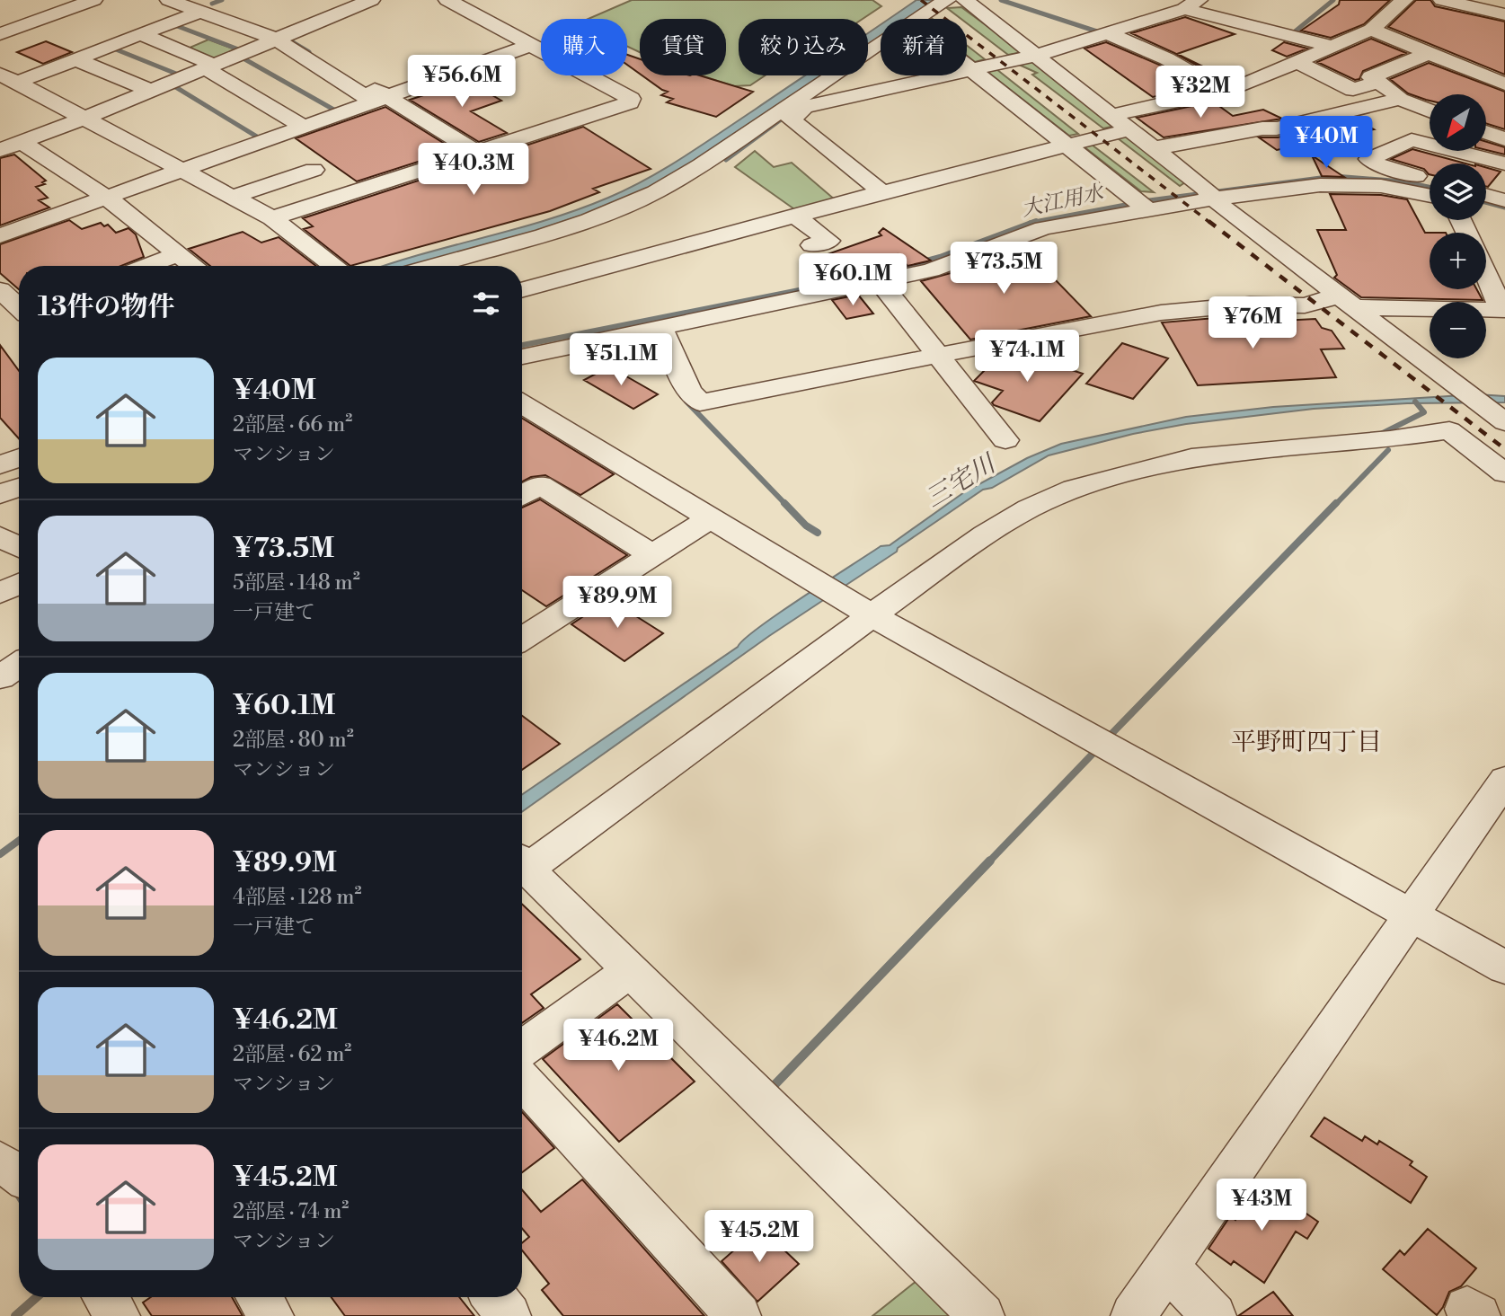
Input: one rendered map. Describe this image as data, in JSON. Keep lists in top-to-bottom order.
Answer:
{
  "districts": ["平野町四丁目"],
  "water": ["大江用水", "三宅川"],
  "north": "bottom left",
  "page": {
    "chip": [
      "購入",
      "賃貸",
      "絞り込み",
      "新着"
    ],
    "price": [
      "¥56.6M",
      "¥32M",
      "¥40M",
      "¥40.3M",
      "¥73.5M",
      "¥60.1M",
      "¥76M",
      "¥74.1M",
      "¥51.1M",
      "¥89.9M",
      "¥46.2M",
      "¥43M",
      "¥45.2M"
    ],
    "map_buttons": ["+", "−"],
    "heading": "13件の物件",
    "list": [
      {
        "name": "¥40M",
        "note": "2部屋 · 66 m² · マンション"
      },
      {
        "name": "¥73.5M",
        "note": "5部屋 · 148 m² · 一戸建て"
      },
      {
        "name": "¥60.1M",
        "note": "2部屋 · 80 m² · マンション"
      },
      {
        "name": "¥89.9M",
        "note": "4部屋 · 128 m² · 一戸建て"
      },
      {
        "name": "¥46.2M",
        "note": "2部屋 · 62 m² · マンション"
      },
      {
        "name": "¥45.2M",
        "note": "2部屋 · 74 m² · マンション"
      }
    ]
  }
}
